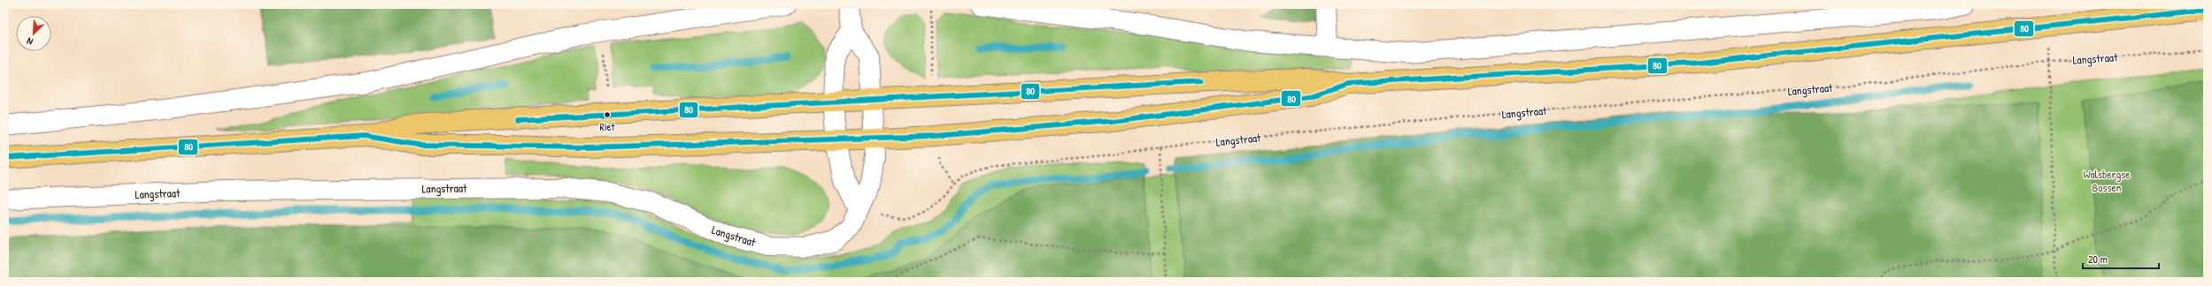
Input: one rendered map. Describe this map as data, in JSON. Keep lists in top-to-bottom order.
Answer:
{
  "streets": {
    "street": ["Langstraat"]
  },
  "parks": ["Walsbergse Bossen"],
  "places": ["Riet"],
  "lines": ["transit line 80"],
  "scale_bar": "20 m",
  "north": "bottom left"
}
